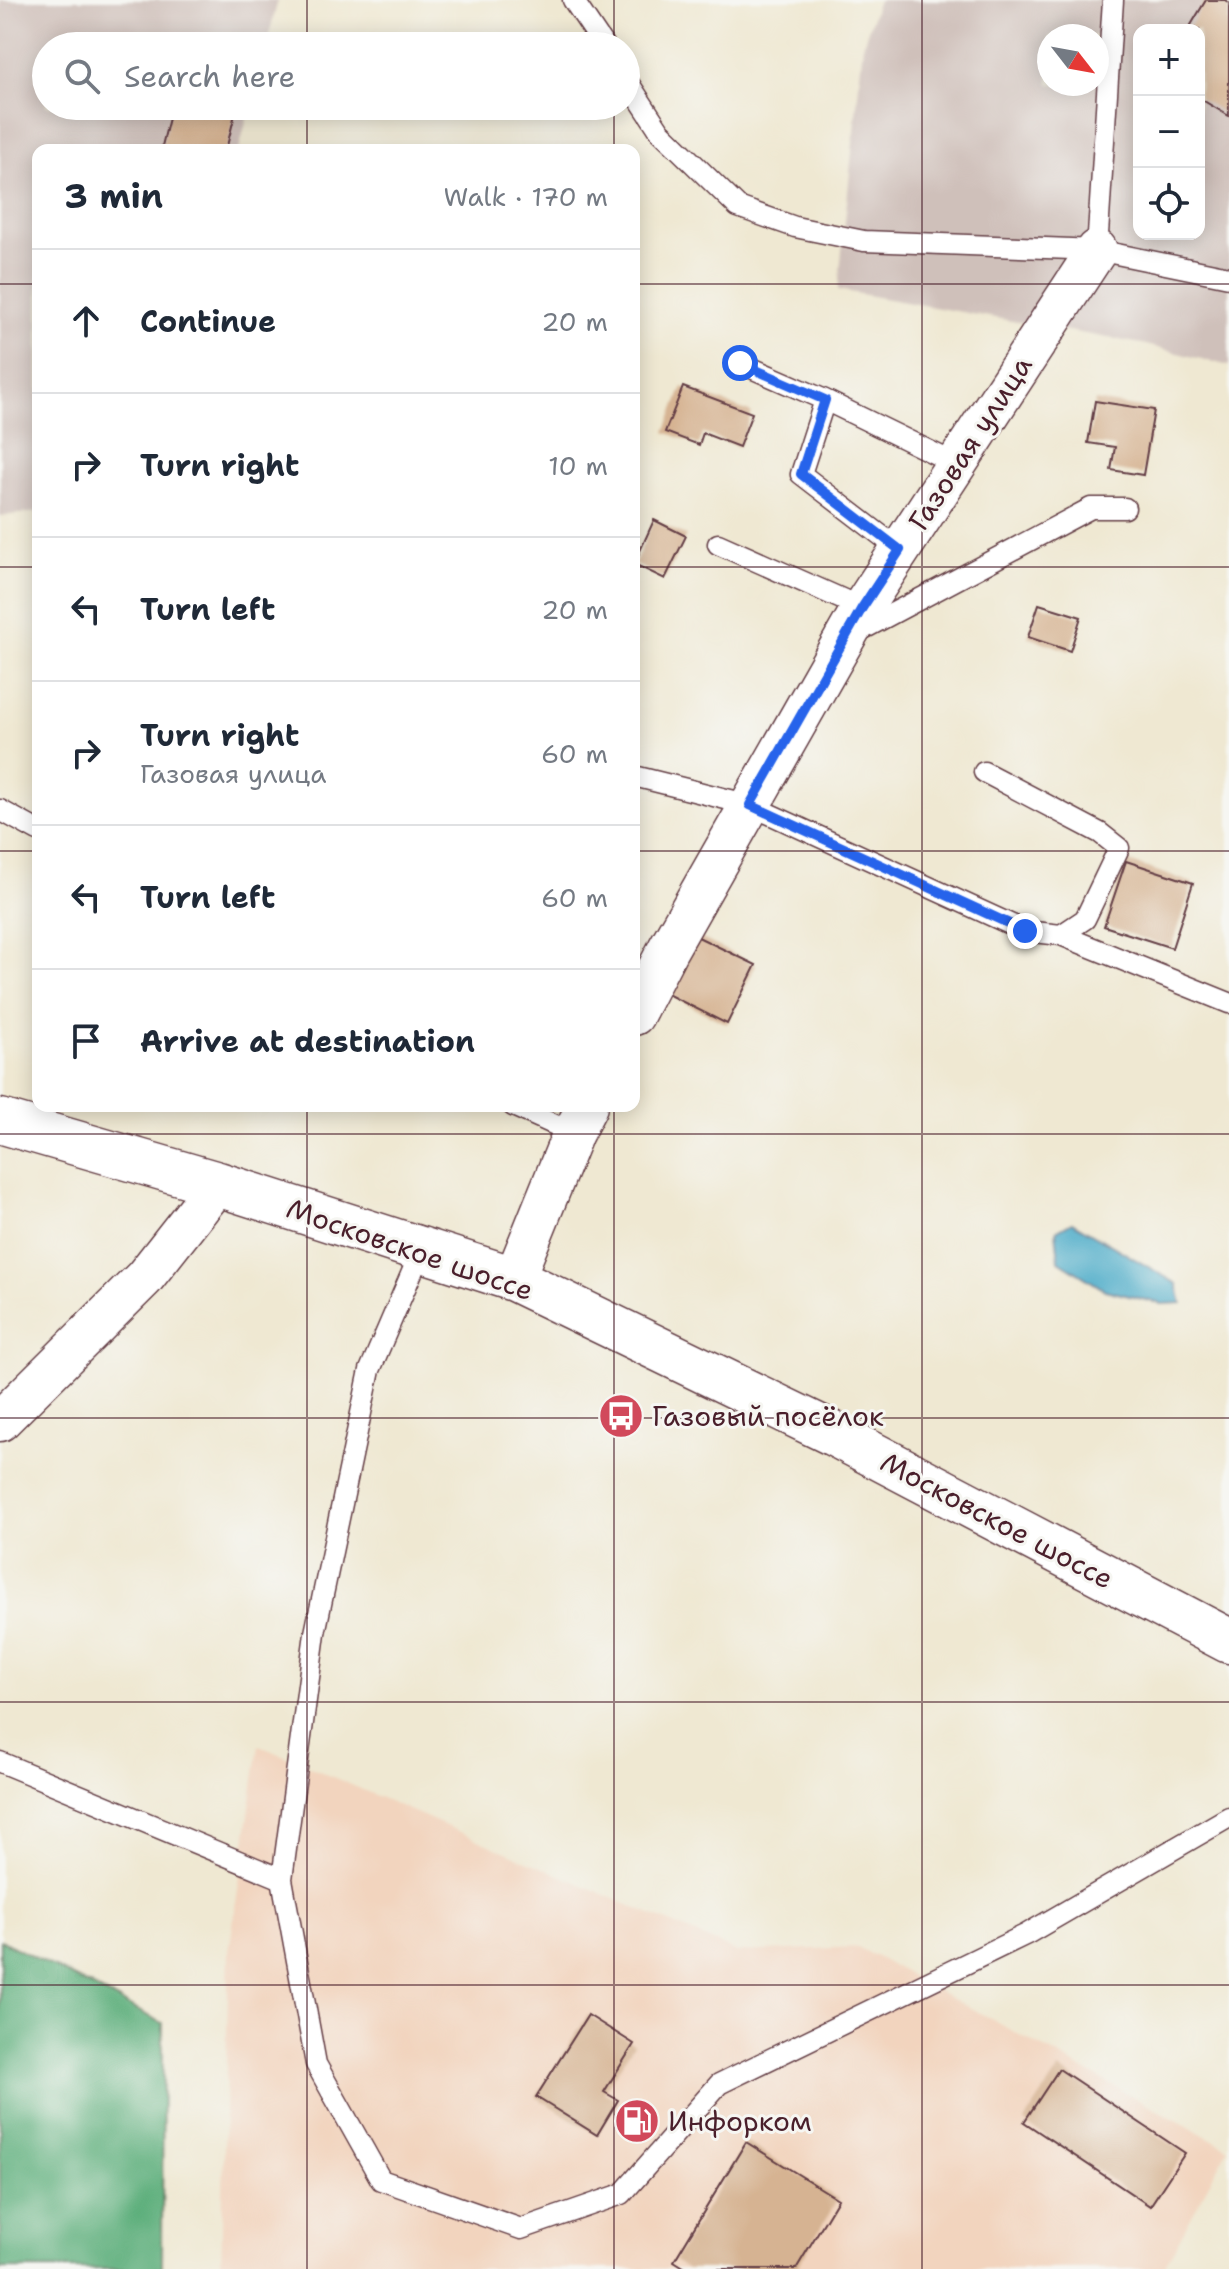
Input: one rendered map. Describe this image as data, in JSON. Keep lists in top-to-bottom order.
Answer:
{
  "streets": {
    "highway": ["Московское шоссе"],
    "street": ["Газовая улица"]
  },
  "places": {
    "bus stop": ["Газовый посёлок"],
    "fuel station": ["Инфорком"]
  },
  "north": "bottom right",
  "page": {
    "map_buttons": ["+", "−"],
    "search": "Search here",
    "heading": ["3 min", "Walk · 170 m"],
    "list": [
      ["Continue", "20 m"],
      ["Turn right", "10 m"],
      ["Turn left", "20 m"],
      ["Turn right", "Газовая улица", "60 m"],
      ["Turn left", "60 m"],
      "Arrive at destination"
    ]
  }
}
